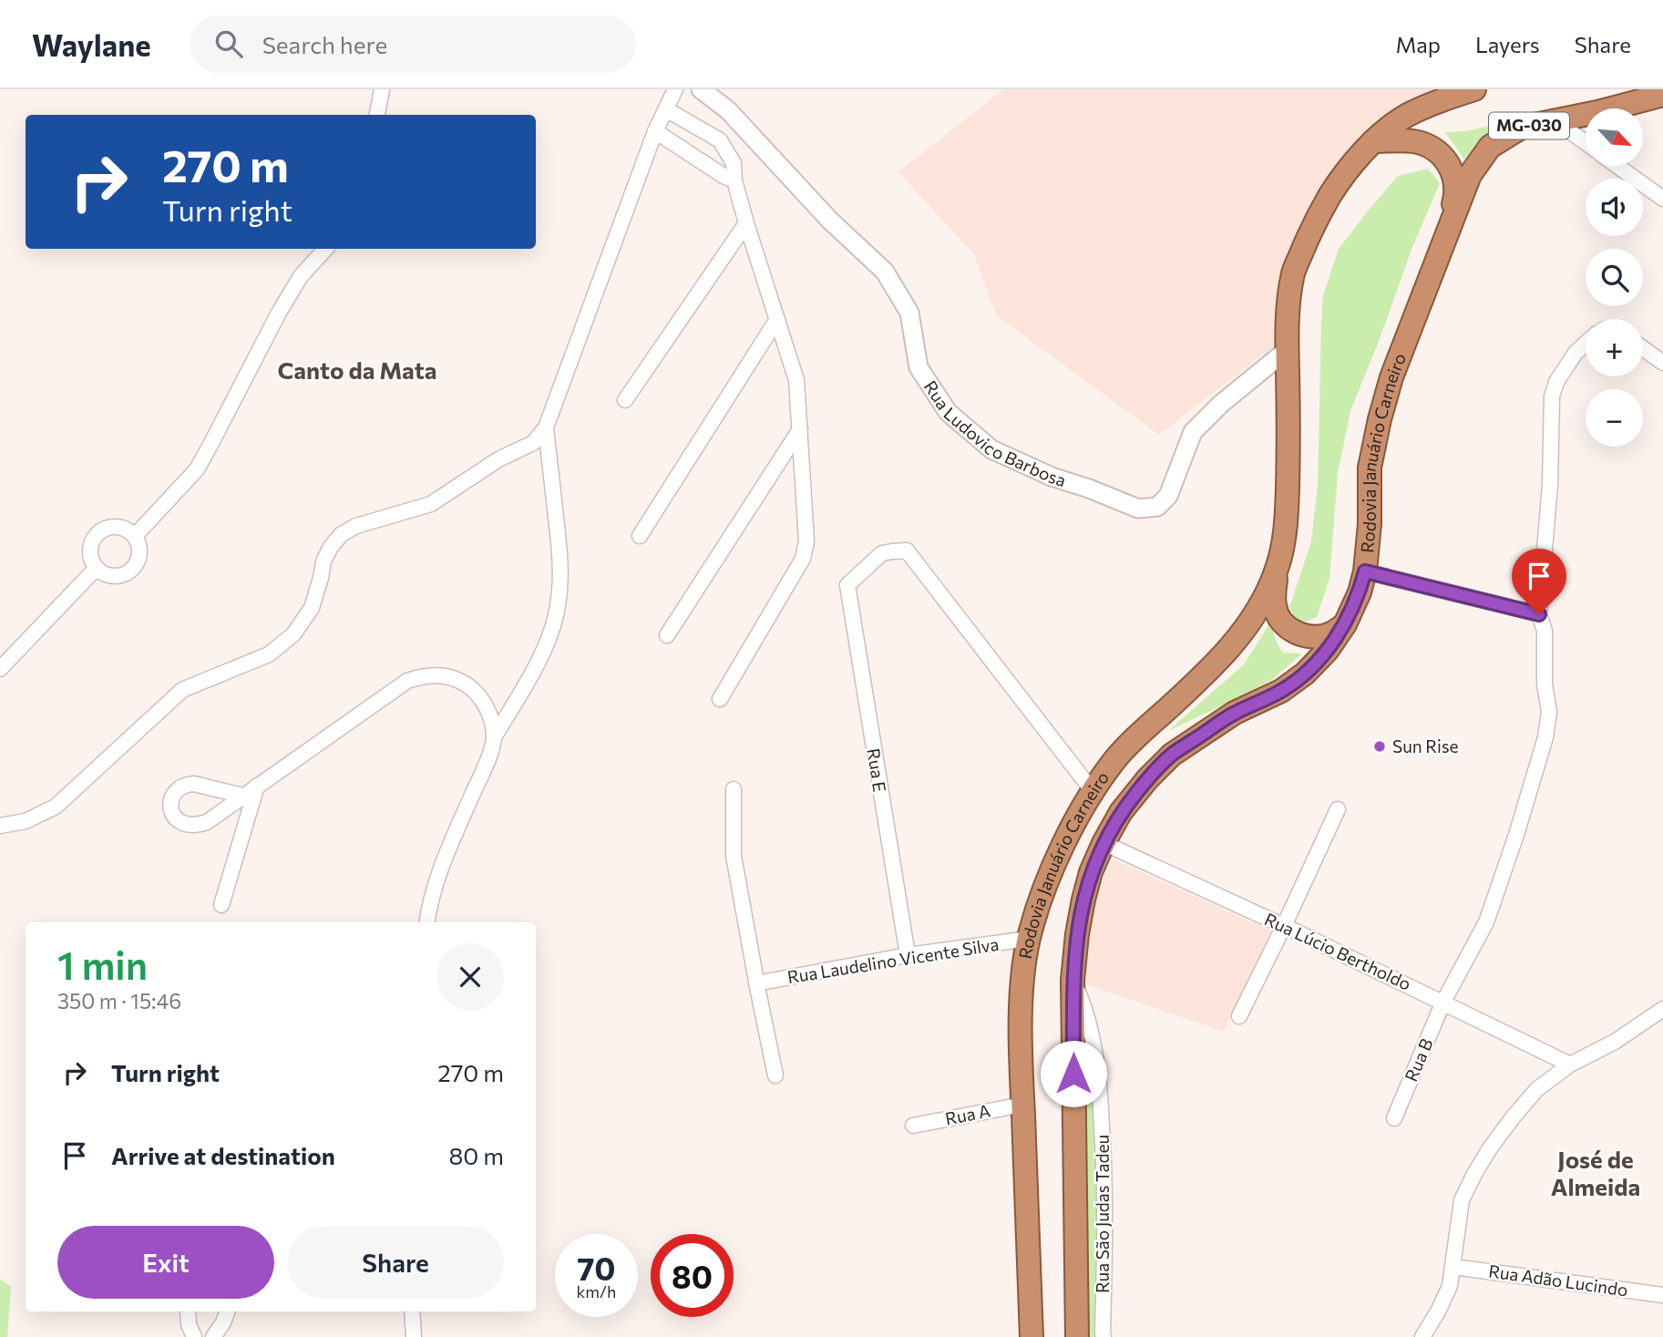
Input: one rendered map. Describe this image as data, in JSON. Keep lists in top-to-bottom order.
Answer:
{
  "streets": {
    "highway": ["MG-030", "Rodovia Januário Carneiro"],
    "street": [
      "Rua Ludovico Barbosa",
      "Rua E",
      "Rua Lúcio Bertholdo",
      "Rua Laudelino Vicente Silva",
      "Rua B",
      "Rua A",
      "Rua São Judas Tadeu",
      "Rua Adão Lucindo"
    ]
  },
  "crossings": [
    ["Rua Ludovico Barbosa", "Rodovia Januário Carneiro"],
    ["Rodovia Januário Carneiro", "Rua E"],
    ["Rodovia Januário Carneiro", "Rua Lúcio Bertholdo"],
    ["Rodovia Januário Carneiro", "Rua Laudelino Vicente Silva"],
    ["Rodovia Januário Carneiro", "Rua A"],
    ["Rodovia Januário Carneiro", "Rua São Judas Tadeu"],
    ["Rua E", "Rua Laudelino Vicente Silva"],
    ["Rua Lúcio Bertholdo", "Rua B"]
  ],
  "districts": ["Canto da Mata", "José de Almeida"],
  "places": ["Sun Rise"],
  "north": "bottom right",
  "page": {
    "header": "Waylane",
    "search": "Search here",
    "nav": ["Map", "Layers", "Share"],
    "map_buttons": ["+", "−"],
    "turn": ["270 m", "Turn right"],
    "heading": ["1 min", "350 m · 15:46"],
    "list": [
      {
        "name": "Turn right",
        "value": "270 m"
      },
      {
        "name": "Arrive at destination",
        "value": "80 m"
      }
    ],
    "buttons": ["Exit", "Share"],
    "speed": "70 km/h",
    "limit": "80"
  }
}
